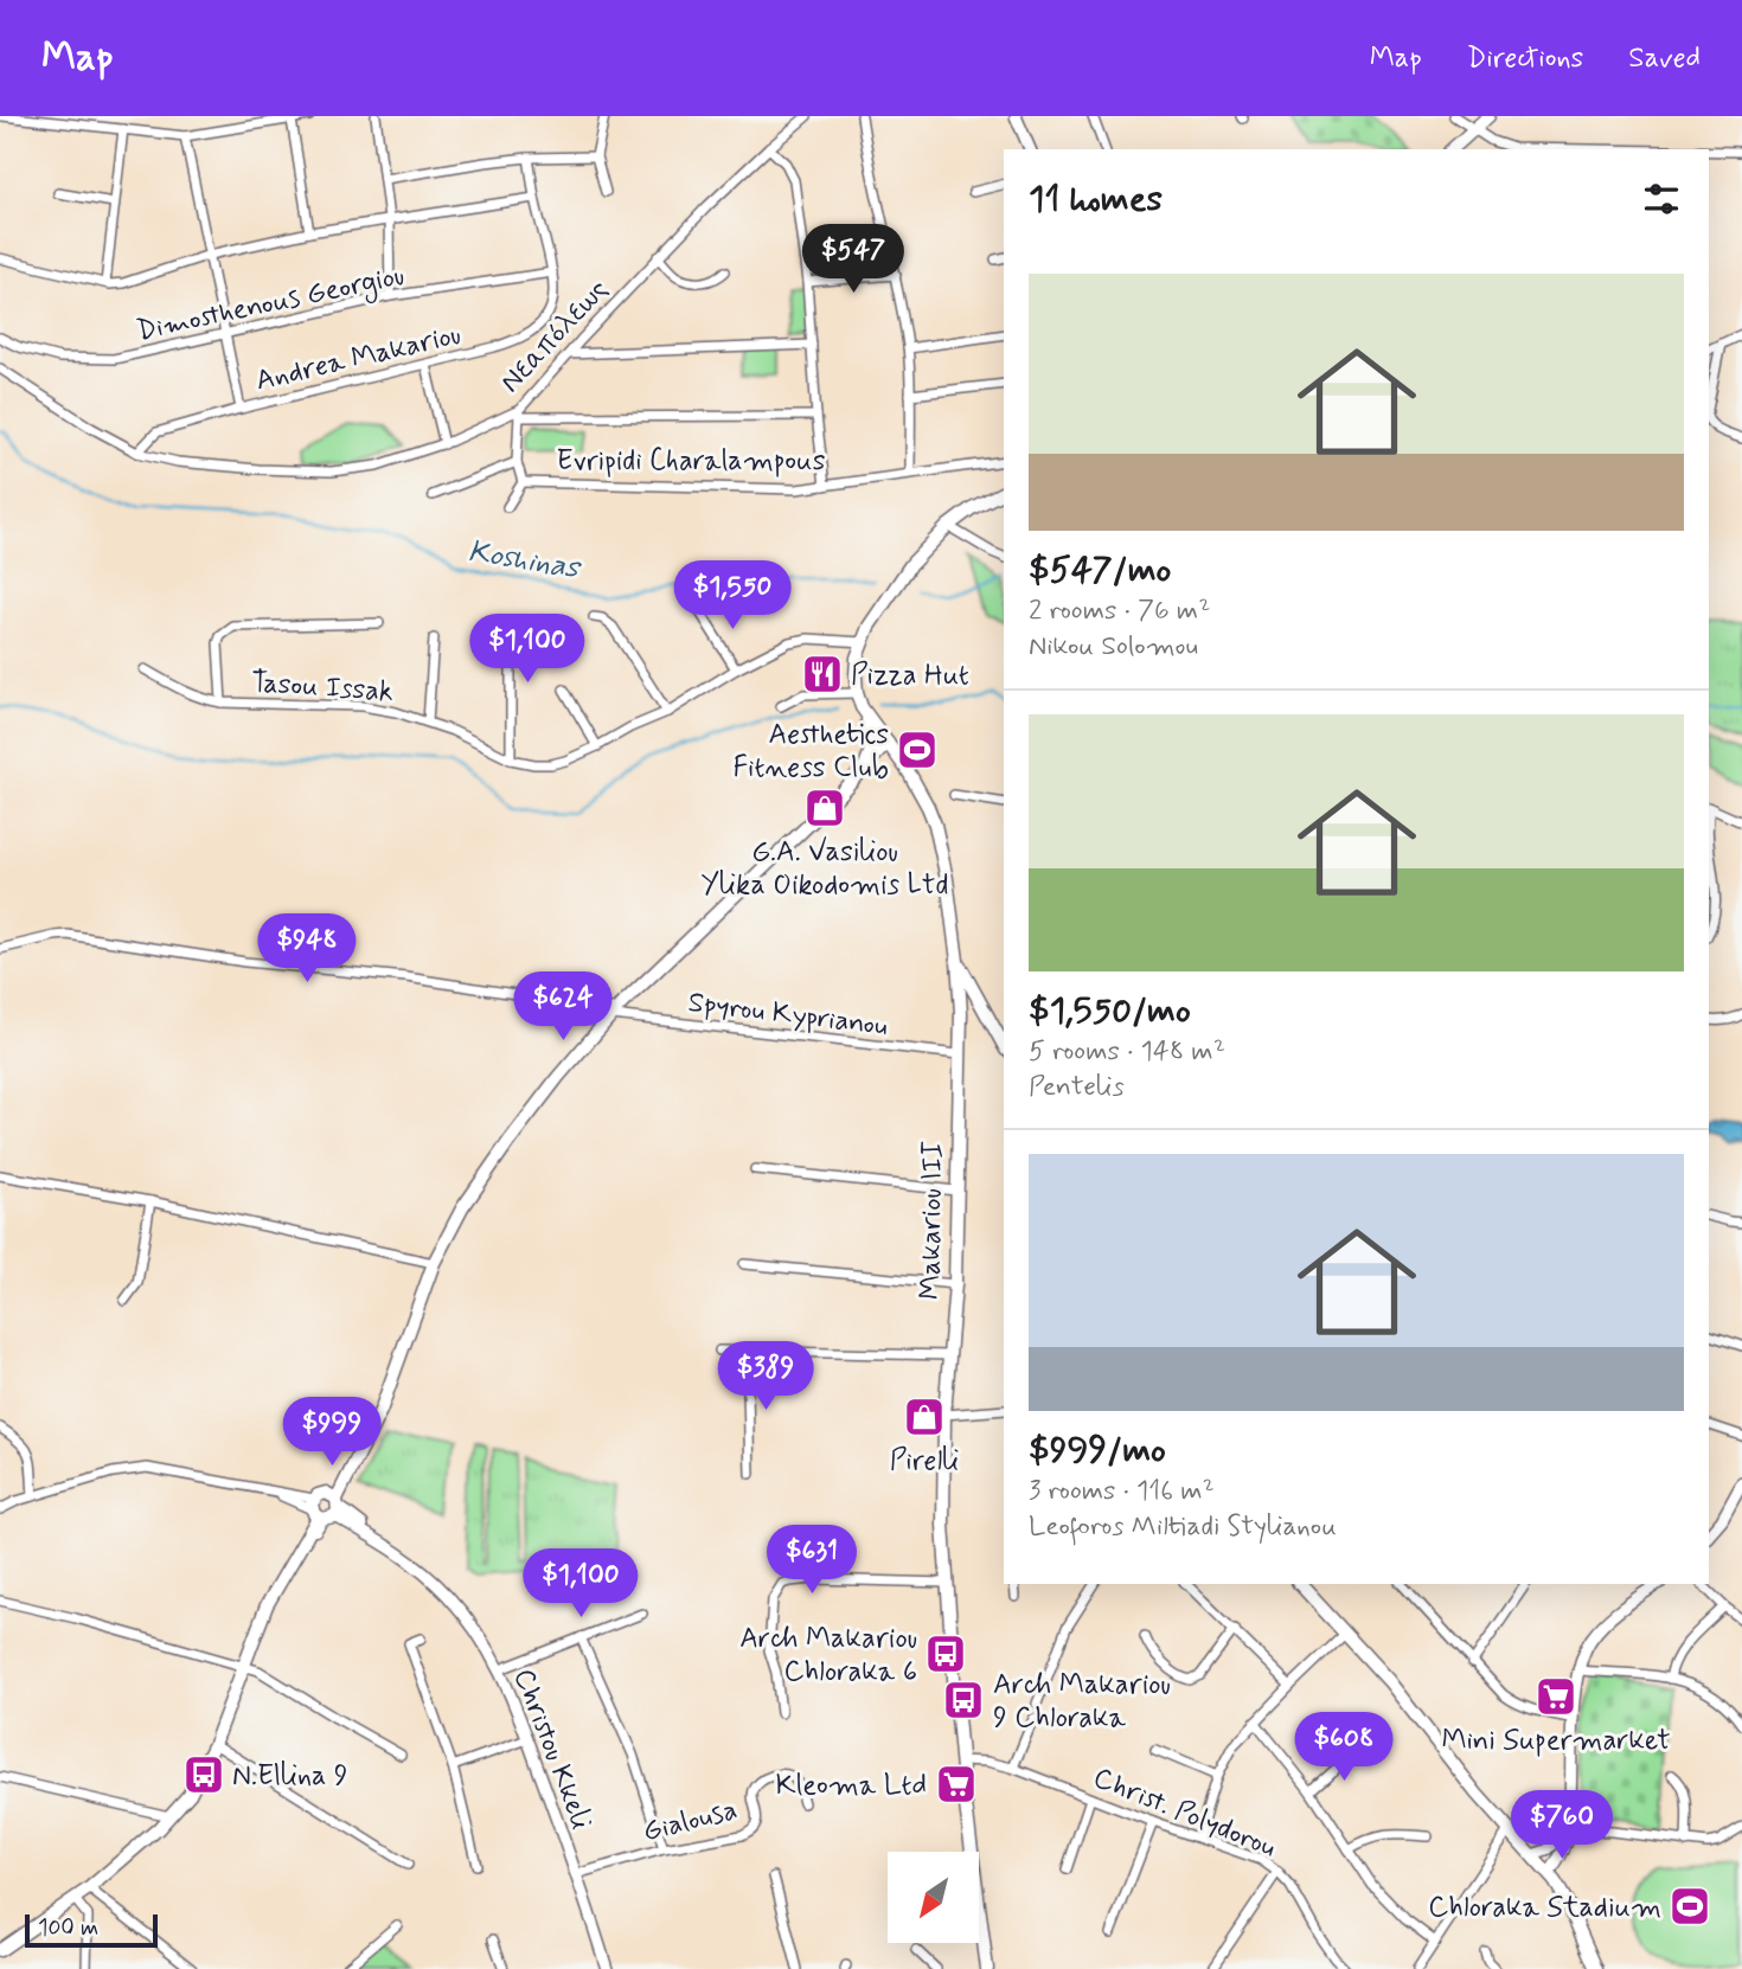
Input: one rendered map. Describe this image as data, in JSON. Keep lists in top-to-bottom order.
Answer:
{
  "streets": {
    "main road": ["Makariou III"],
    "street": [
      "Dimosthenous Georgiou",
      "Νεαπόλεως",
      "Andrea Makariou",
      "Evripidi Charalampous",
      "Tasou Issak",
      "Spyrou Kyprianou",
      "Christou Kkeli",
      "Christ. Polydorou",
      "Gialousa"
    ]
  },
  "crossings": [
    ["Dimosthenous Georgiou", "Andrea Makariou"],
    ["Νεαπόλεως", "Andrea Makariou"],
    ["Tasou Issak", "Makariou III"],
    ["Spyrou Kyprianou", "Makariou III"],
    ["Makariou III", "Christ. Polydorou"],
    ["Christou Kkeli", "Gialousa"]
  ],
  "water": ["Koshinas"],
  "places": {
    "restaurant": ["Pizza Hut"],
    "sports": ["Aesthetics Fitness Club", "Chloraka Stadium"],
    "shop": ["G.A. Vasiliou Ylika Oikodomis Ltd", "Pirelli"],
    "bus stop": ["Arch Makariou Chloraka 6", "Arch Makariou 9 Chloraka", "N.Ellina 9"],
    "supermarket": ["Mini Supermarket", "Kleoma Ltd"]
  },
  "scale_bar": "100 m",
  "north": "bottom left",
  "page": {
    "header": "Map",
    "nav": ["Map", "Directions", "Saved"],
    "heading": "11 homes",
    "price": [
      "$547",
      "$1,550",
      "$1,100",
      "$948",
      "$624",
      "$389",
      "$999",
      "$631",
      "$1,100",
      "$608",
      "$760"
    ],
    "list": [
      {
        "name": "$547/mo",
        "note": "2 rooms · 76 m² · Nikou Solomou"
      },
      {
        "name": "$1,550/mo",
        "note": "5 rooms · 148 m² · Pentelis"
      },
      {
        "name": "$999/mo",
        "note": "3 rooms · 116 m² · Leoforos Miltiadi Stylianou"
      }
    ],
    "scale": "100 m"
  }
}
